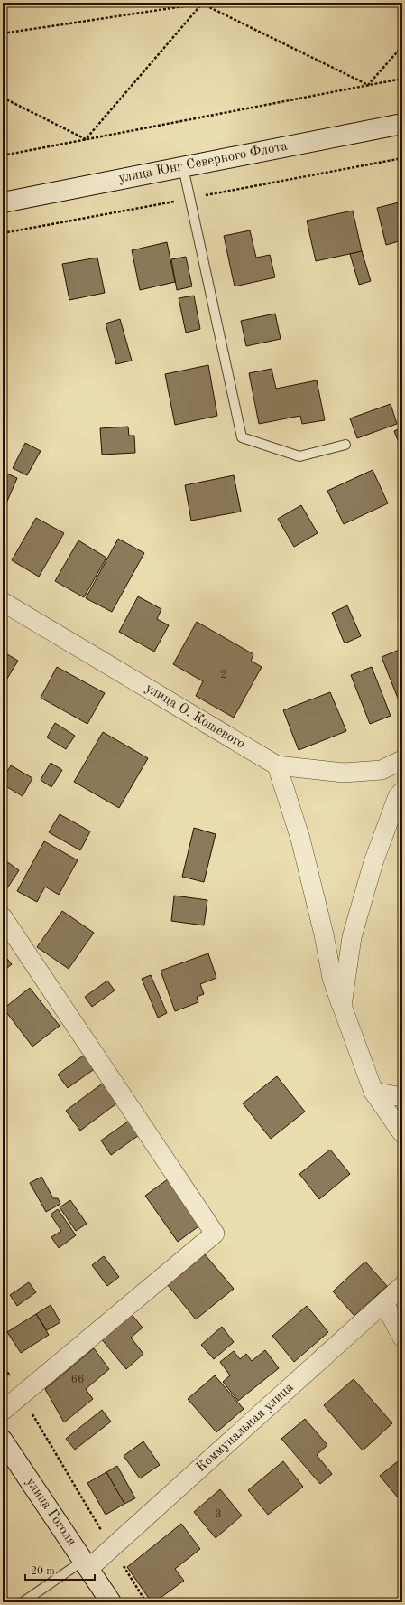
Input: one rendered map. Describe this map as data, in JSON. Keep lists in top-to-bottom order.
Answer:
{
  "streets": {
    "main road": ["улица Юнг Северного Флота", "улица Гоголя"],
    "street": ["улица О. Кошевого", "Коммунальная улица"]
  },
  "crossings": [
    ["Коммунальная улица", "улица Гоголя"]
  ],
  "house_numbers": ["2", "66", "3"],
  "scale_bar": "20 m"
}
